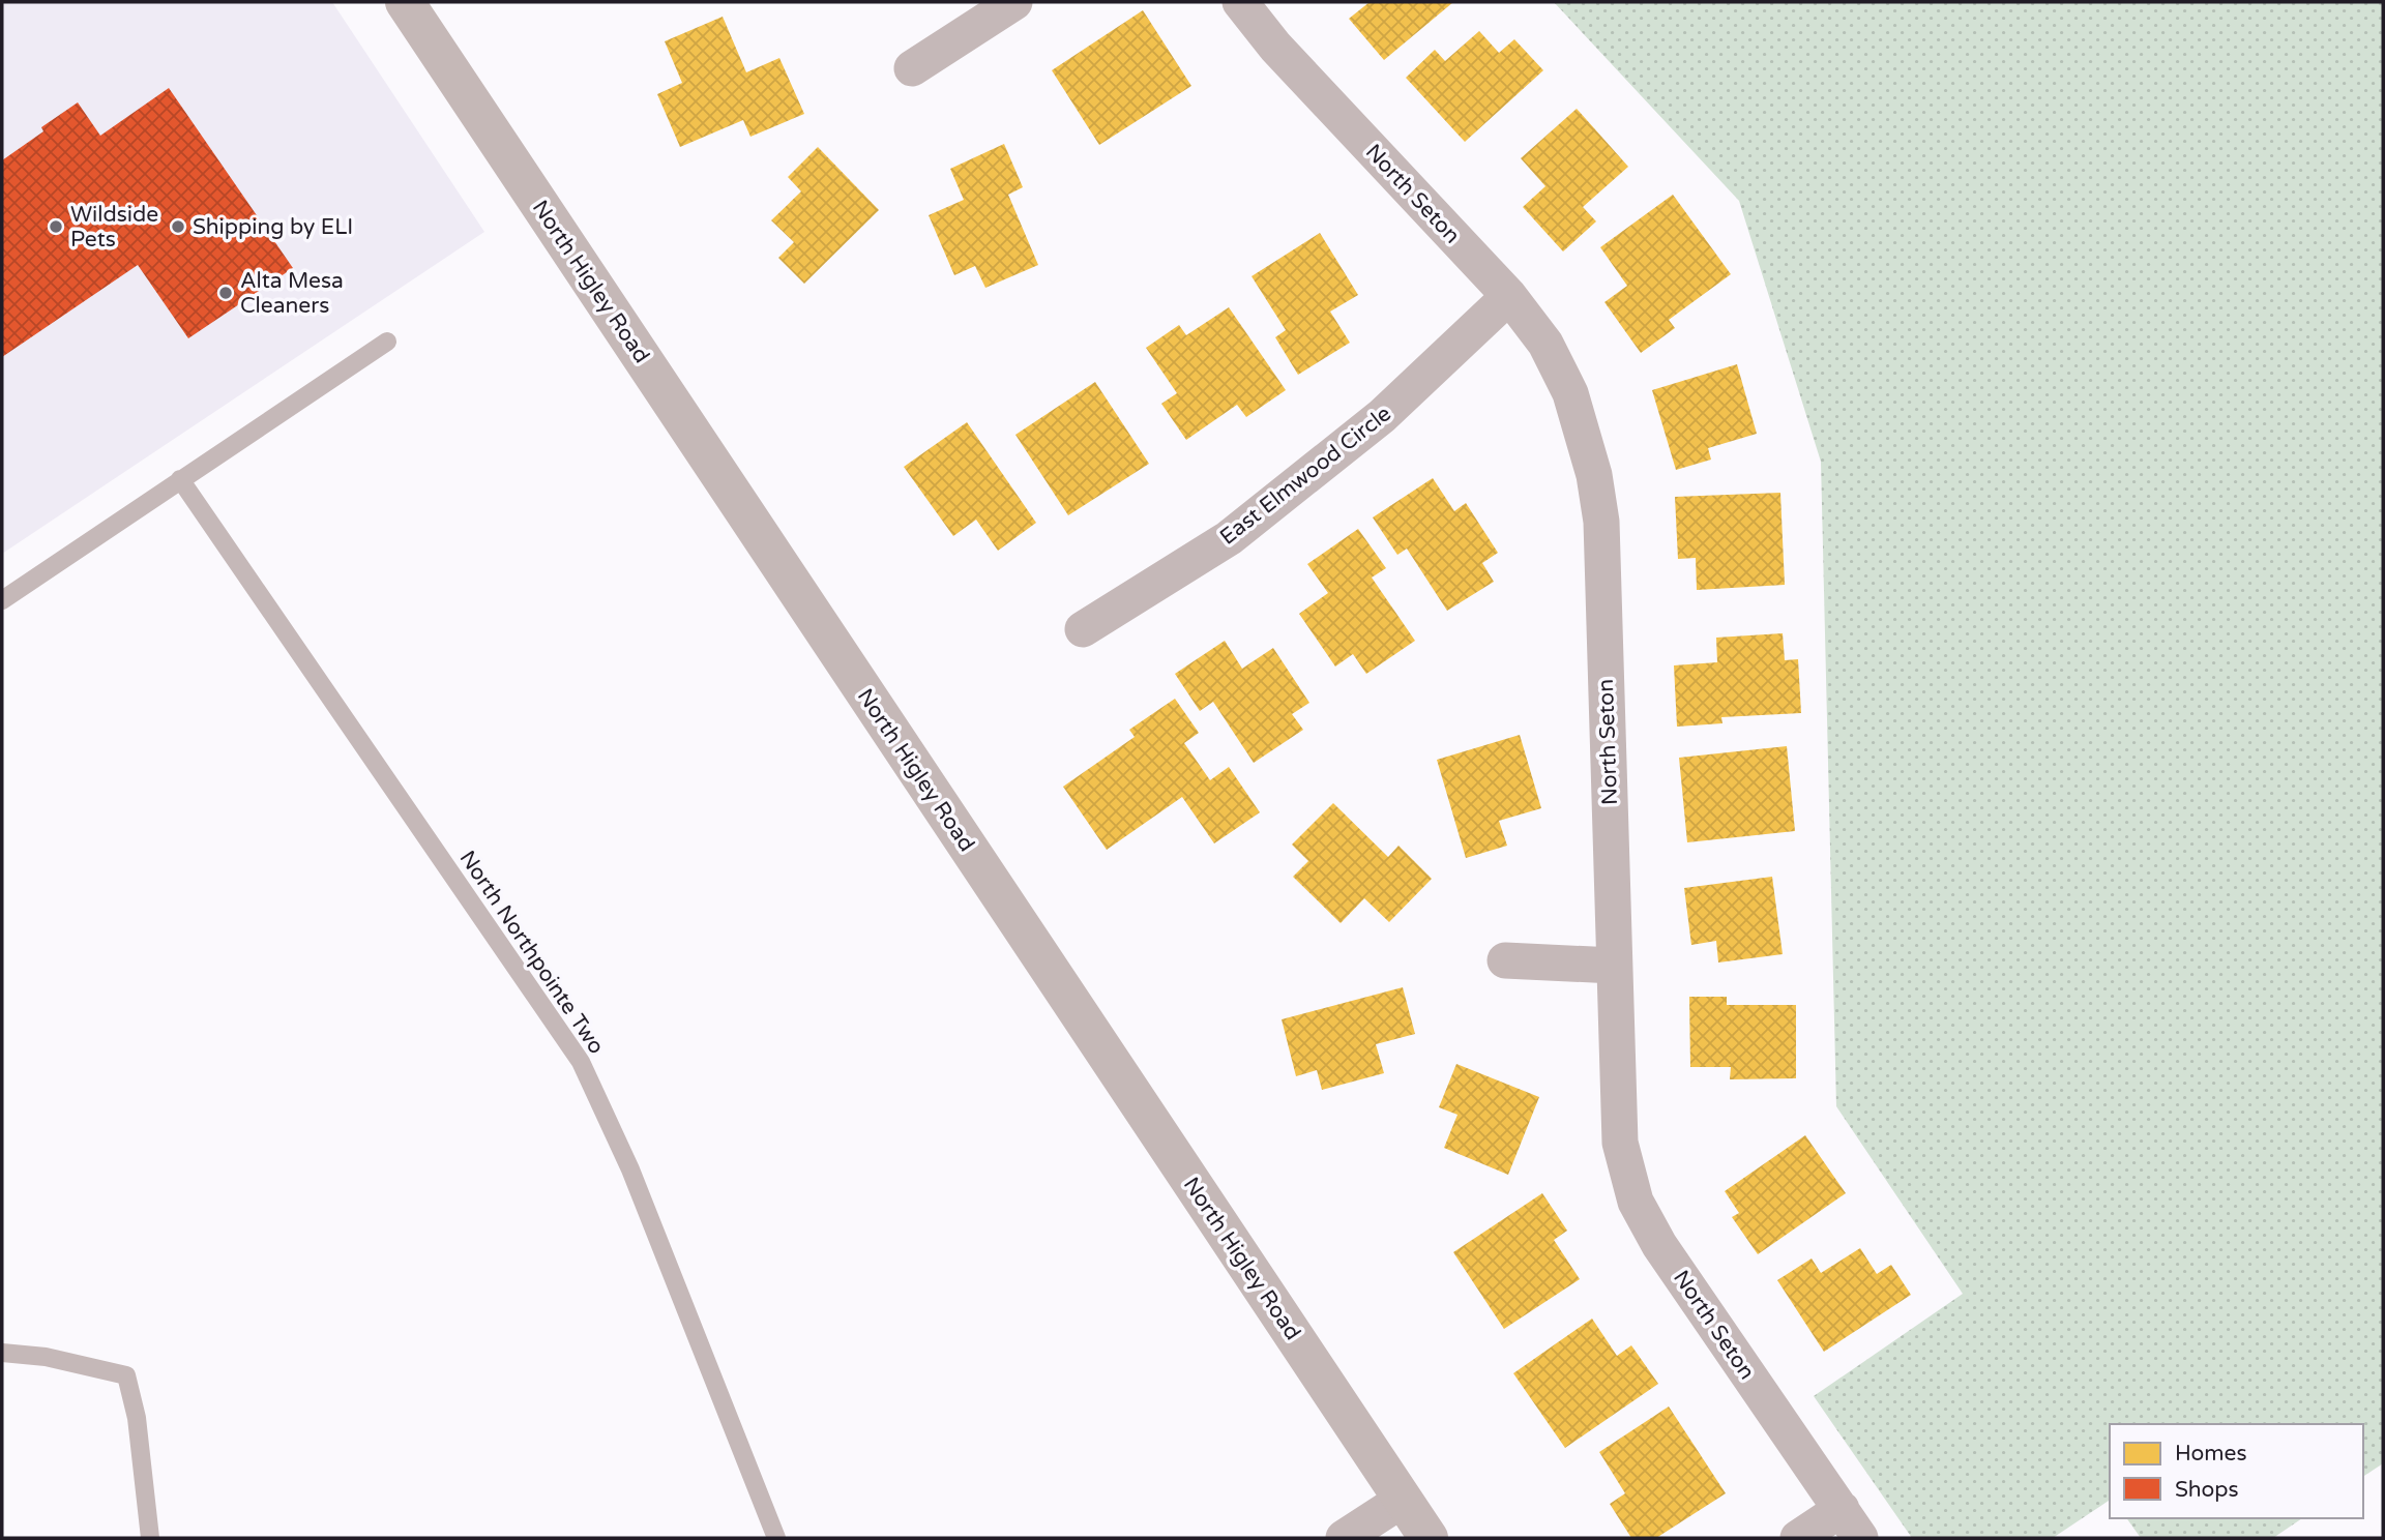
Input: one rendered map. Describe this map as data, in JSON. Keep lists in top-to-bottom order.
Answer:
{
  "streets": {
    "main road": ["North Higley Road"],
    "street": ["North Seton", "East Elmwood Circle"],
    "lane": ["North Northpointe Two"]
  },
  "crossings": [
    ["North Seton", "East Elmwood Circle"]
  ],
  "places": ["Wildside Pets", "Shipping by ELI", "Alta Mesa Cleaners"],
  "legend": ["Homes", "Shops"]
}
